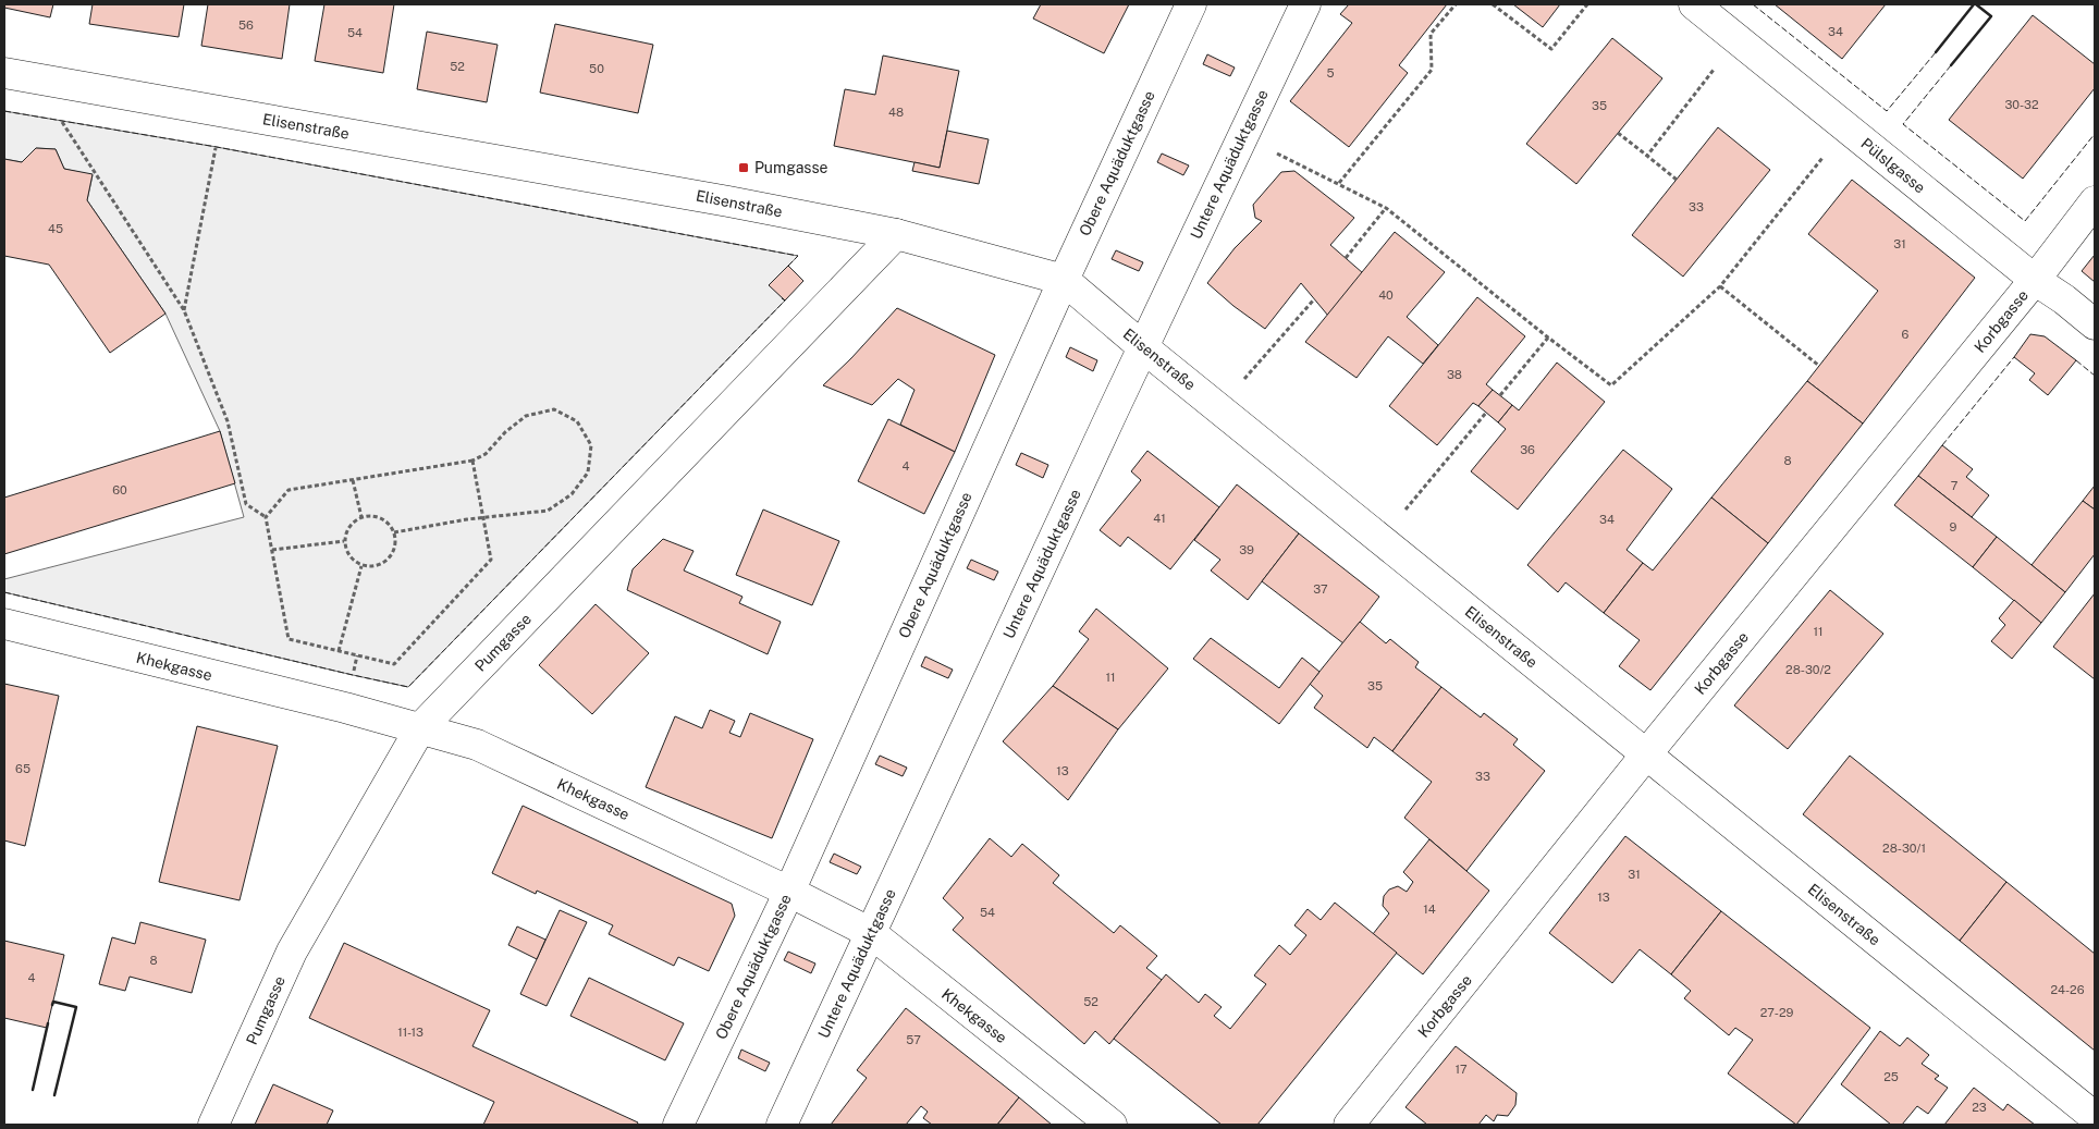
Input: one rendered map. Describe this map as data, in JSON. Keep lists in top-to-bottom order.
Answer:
{
  "streets": {
    "street": [
      "Elisenstraße",
      "Obere Aquäduktgasse",
      "Untere Aquäduktgasse",
      "Pülslgasse",
      "Korbgasse",
      "Pumgasse",
      "Khekgasse"
    ]
  },
  "crossings": [
    ["Elisenstraße", "Obere Aquäduktgasse"],
    ["Elisenstraße", "Untere Aquäduktgasse"],
    ["Elisenstraße", "Korbgasse"],
    ["Elisenstraße", "Pumgasse"],
    ["Obere Aquäduktgasse", "Khekgasse"],
    ["Untere Aquäduktgasse", "Khekgasse"],
    ["Pülslgasse", "Korbgasse"],
    ["Pumgasse", "Khekgasse"]
  ],
  "places": {
    "transit": ["Pumgasse"]
  },
  "house_numbers": [
    "56",
    "34",
    "54",
    "52",
    "50",
    "5",
    "30-32",
    "35",
    "48",
    "33",
    "45",
    "31",
    "40",
    "6",
    "38",
    "36",
    "8",
    "4",
    "7",
    "60",
    "41",
    "34",
    "9",
    "39",
    "37",
    "11",
    "28-30/2",
    "11",
    "35",
    "65",
    "13",
    "33",
    "28-30/1",
    "31",
    "13",
    "14",
    "54",
    "8",
    "4",
    "24-26",
    "52",
    "27-29",
    "11-13",
    "57",
    "17",
    "25",
    "23"
  ]
}
